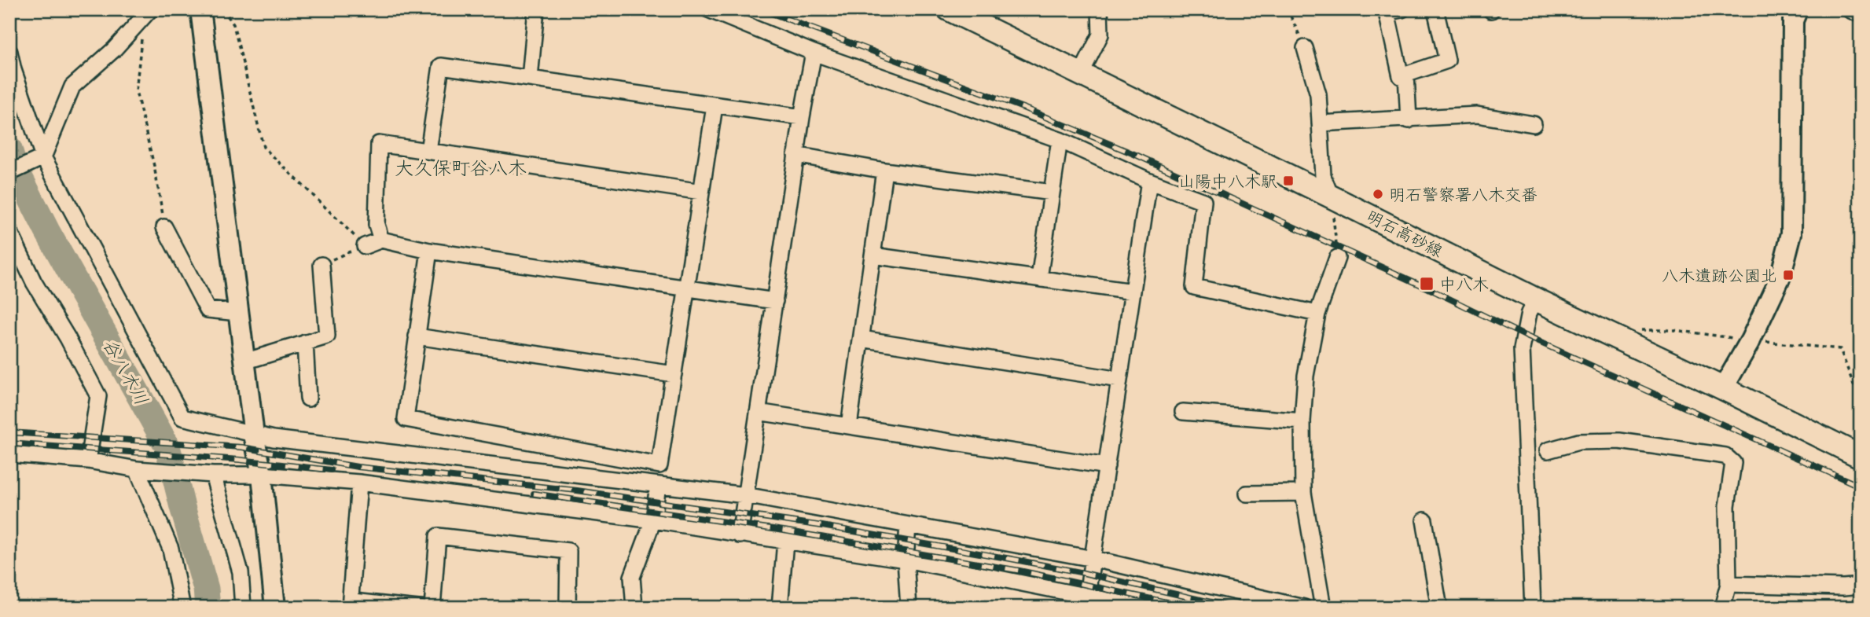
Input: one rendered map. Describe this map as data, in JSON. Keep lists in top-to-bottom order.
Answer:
{
  "streets": {
    "main road": ["明石高砂線"]
  },
  "districts": ["大久保町谷八木"],
  "water": ["谷八木川"],
  "places": {
    "transit": ["山陽中八木駅", "八木遺跡公園北", "中八木"],
    "other": ["明石警察署八木交番"]
  }
}
